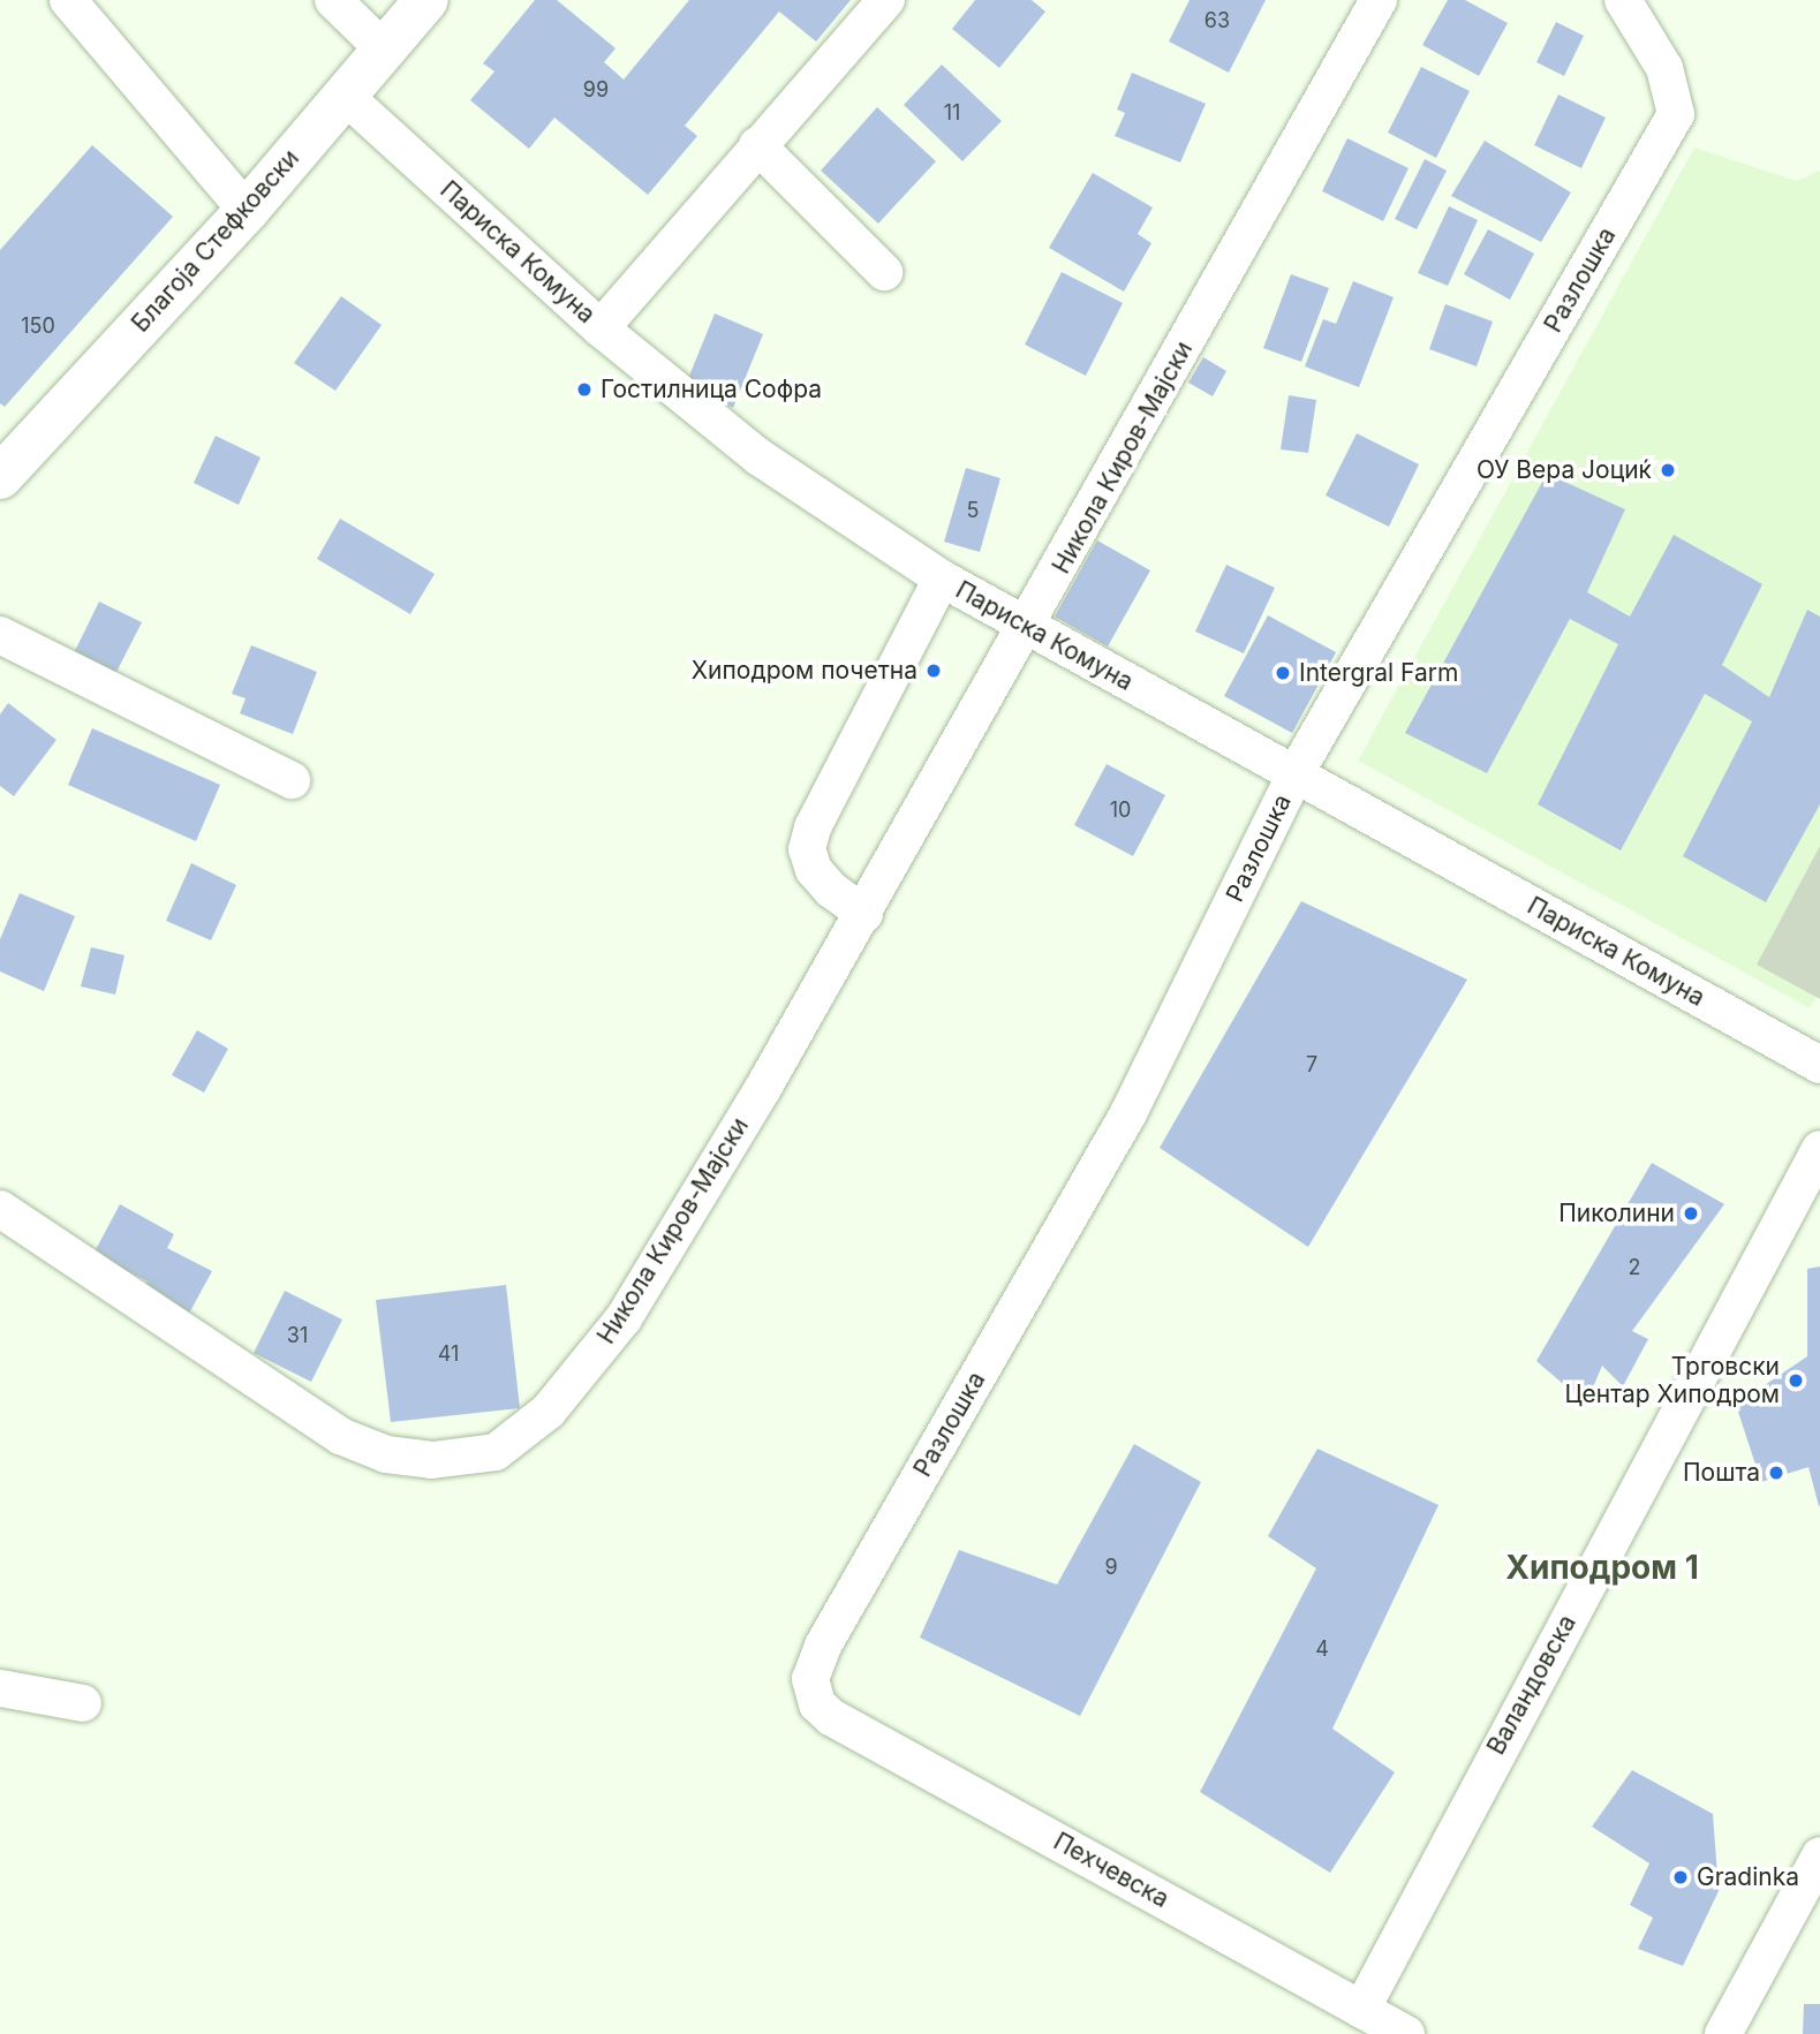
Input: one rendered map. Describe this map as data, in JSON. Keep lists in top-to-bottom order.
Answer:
{
  "streets": {
    "main road": ["Благоја Стефковски"],
    "street": [
      "Париска Комуна",
      "Разлошка",
      "Никола Киров-Мајски",
      "Валандовска",
      "Пехчевска"
    ]
  },
  "crossings": [
    ["Благоја Стефковски", "Париска Комуна"],
    ["Париска Комуна", "Разлошка"],
    ["Париска Комуна", "Никола Киров-Мајски"],
    ["Разлошка", "Пехчевска"],
    ["Валандовска", "Пехчевска"]
  ],
  "districts": ["Хиподром 1"],
  "places": [
    "Гостилница Софра",
    "ОУ Вера Јоциќ",
    "Хиподром почетна",
    "Intergral Farm",
    "Пиколини",
    "Трговски Центар Хиподром",
    "Пошта",
    "Gradinka"
  ],
  "house_numbers": [
    "63",
    "99",
    "11",
    "150",
    "5",
    "10",
    "7",
    "2",
    "31",
    "41",
    "9",
    "4"
  ]
}
